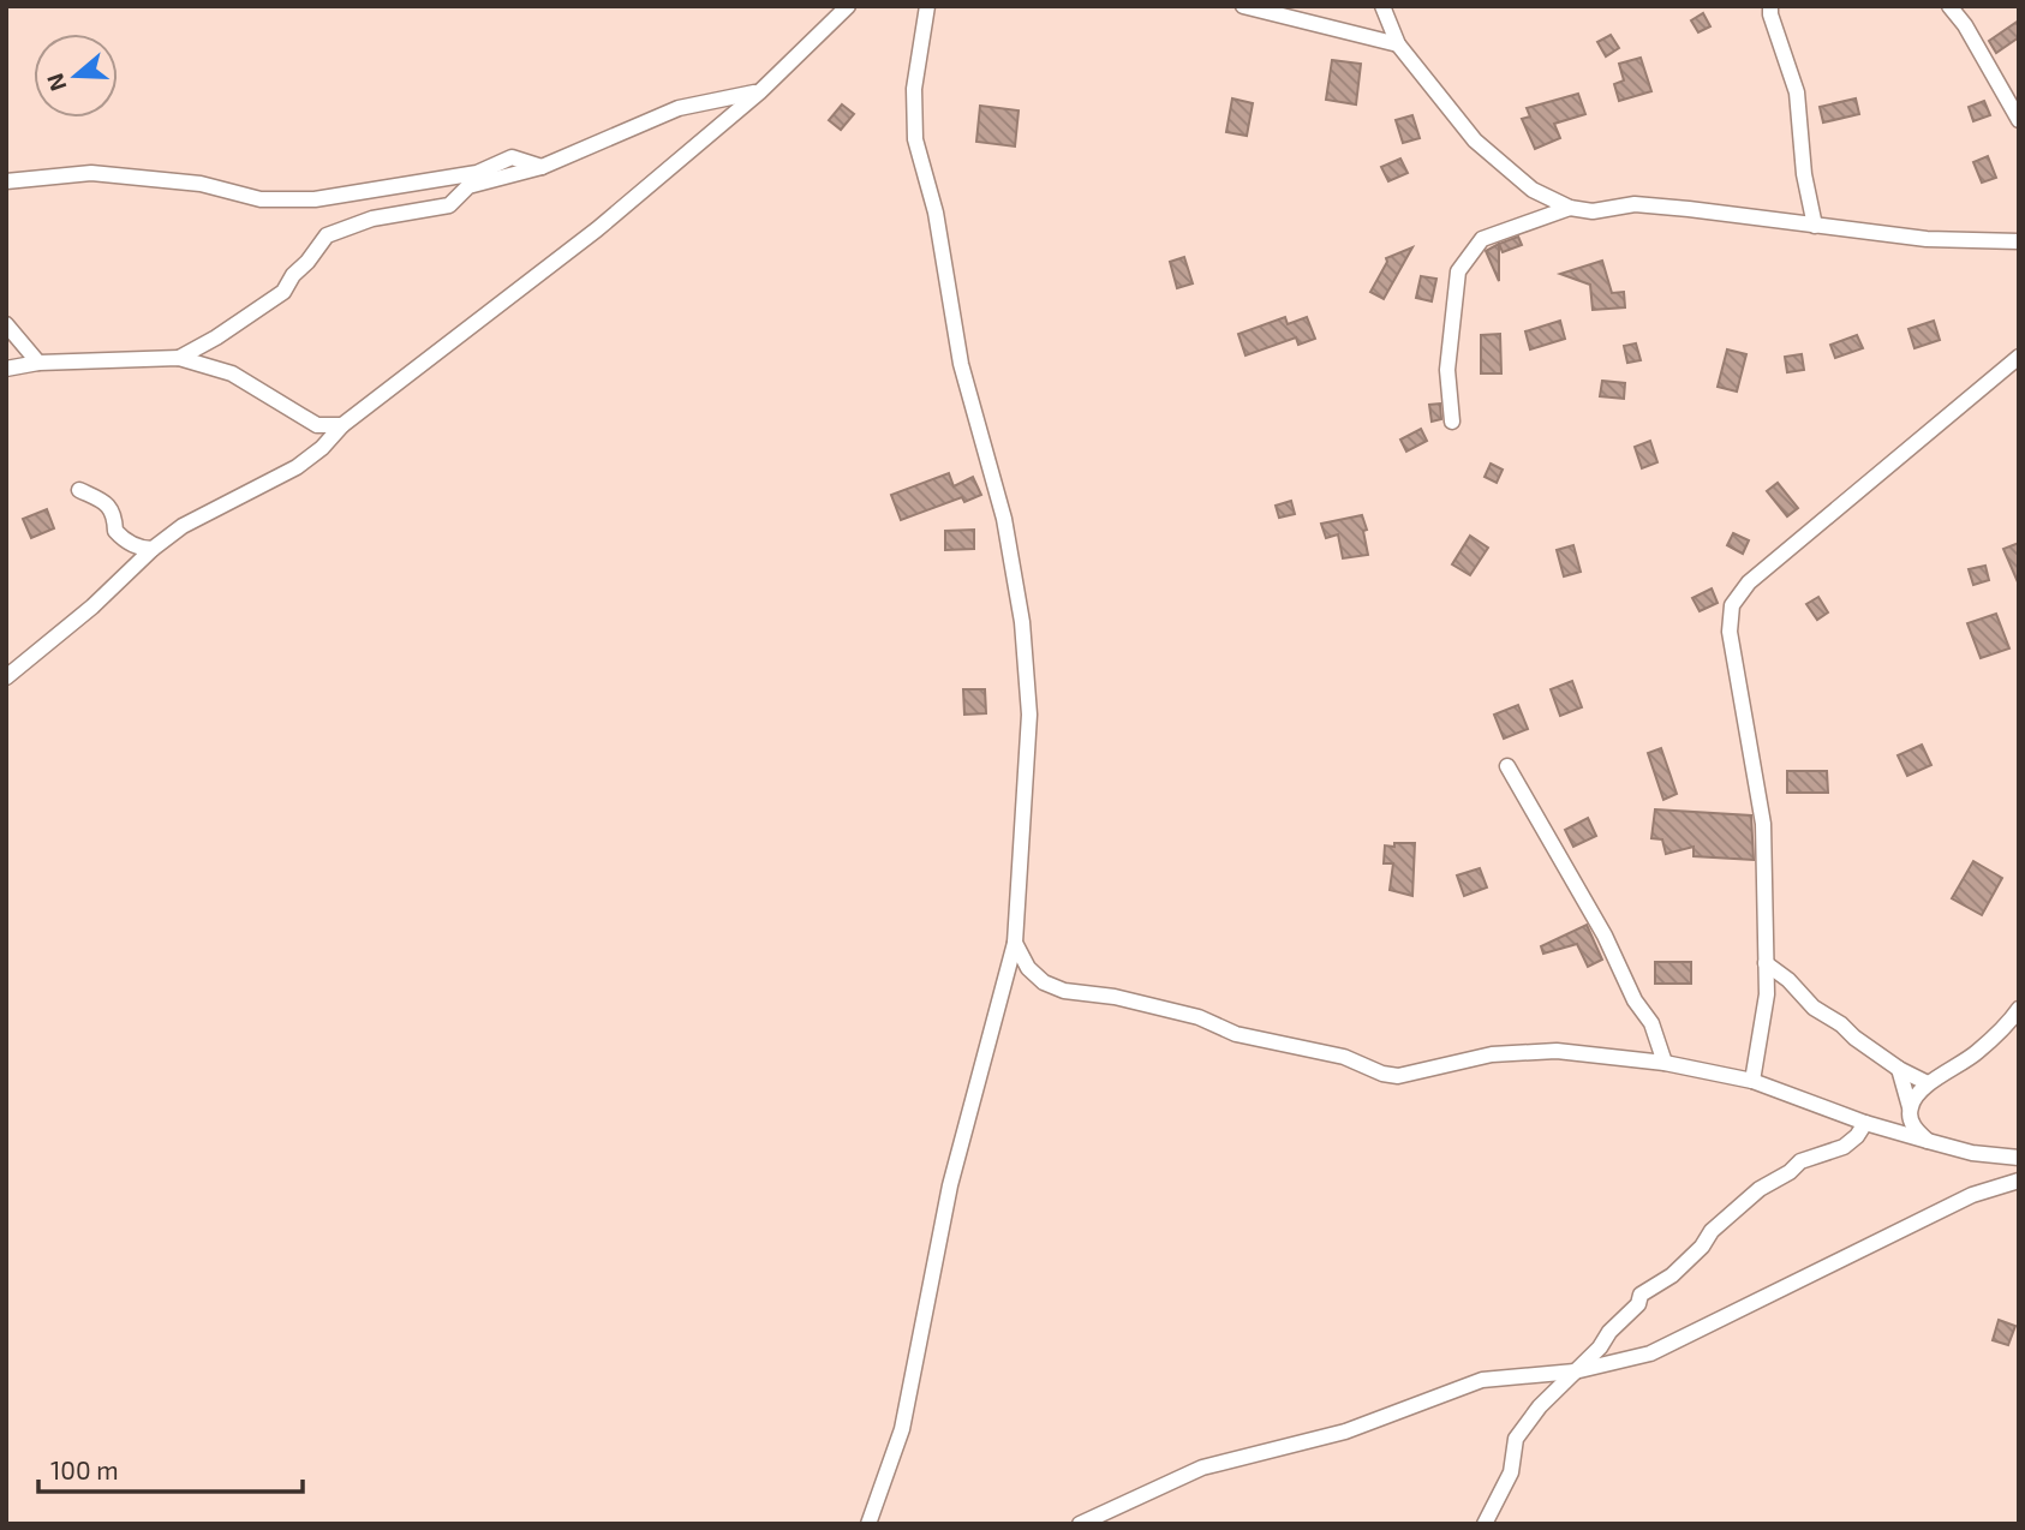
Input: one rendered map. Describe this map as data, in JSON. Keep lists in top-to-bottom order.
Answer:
{
  "scale_bar": "100 m",
  "north": "left"
}
